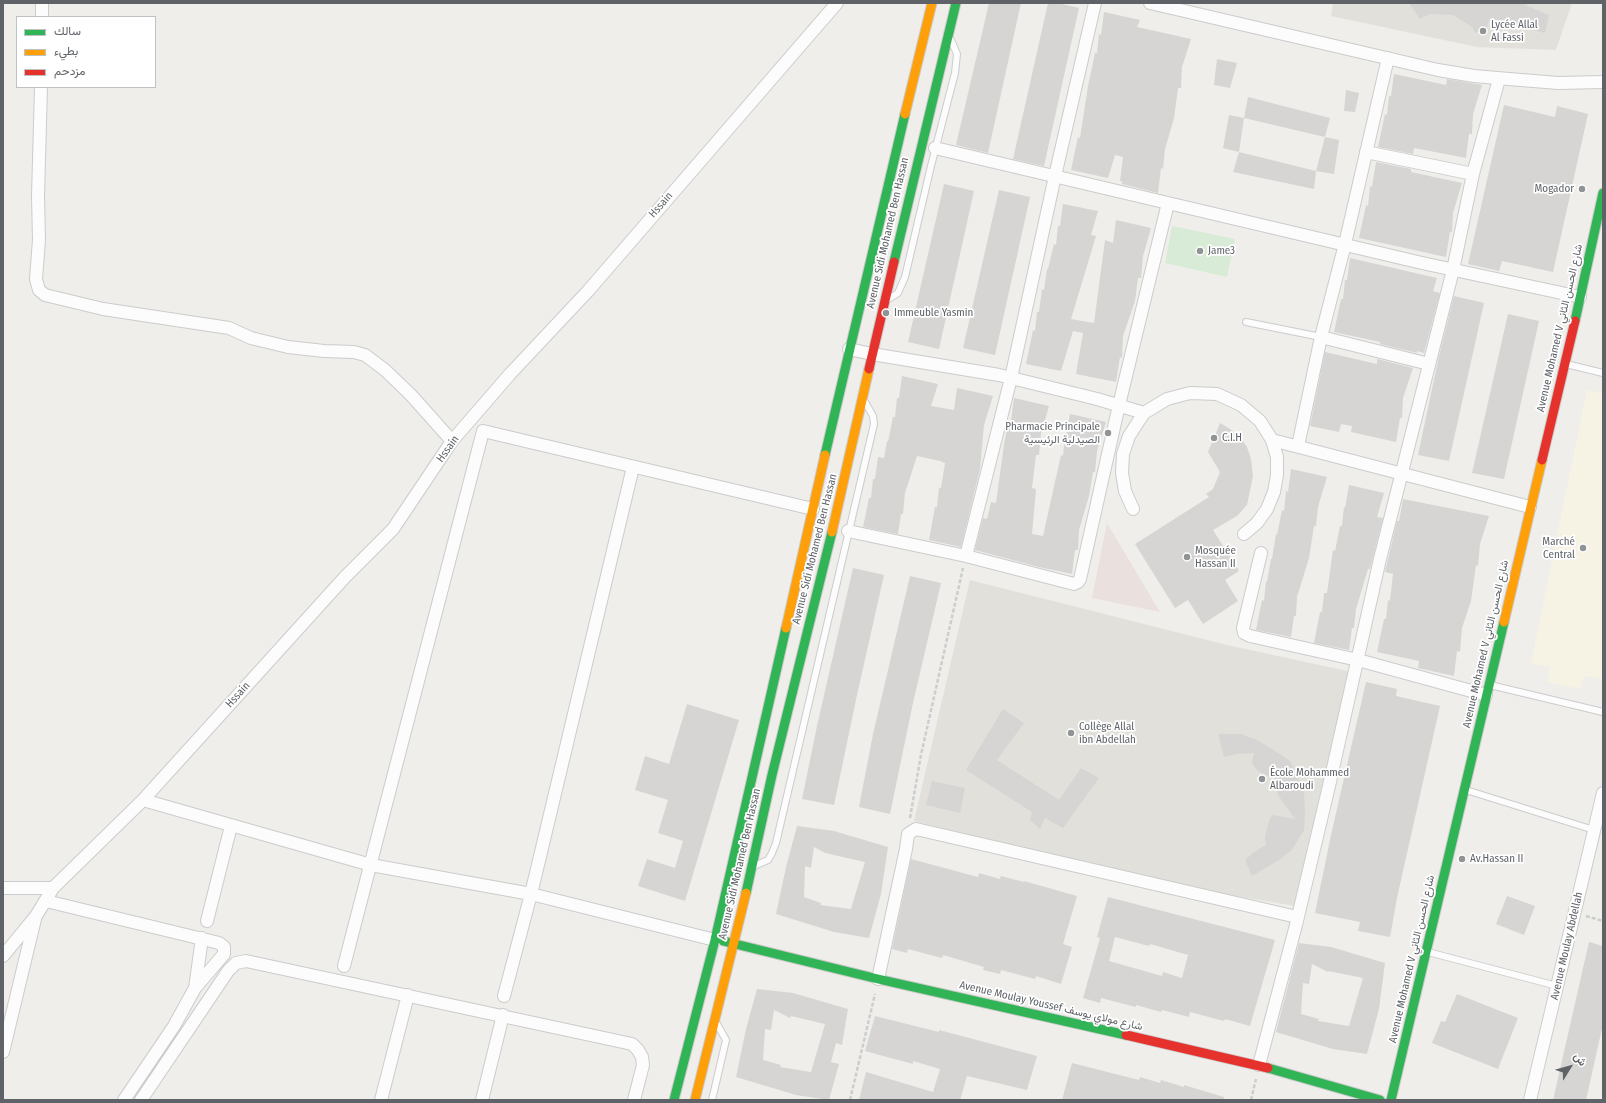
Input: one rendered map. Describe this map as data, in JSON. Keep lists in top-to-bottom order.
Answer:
{
  "streets": {
    "street": [
      "Hssain",
      "Avenue Sidi Mohamed Ben Hassan",
      "Avenue Mohamed V شارع الحسن الثاني",
      "Avenue Moulay Abdellah",
      "Avenue Moulay Youssef شارع مولاي يوسف"
    ]
  },
  "crossings": [
    ["Avenue Sidi Mohamed Ben Hassan", "Avenue Moulay Youssef شارع مولاي يوسف"]
  ],
  "places": [
    "Lycée Allal Al Fassi",
    "Mogador",
    "Jame3",
    "Immeuble Yasmin",
    "Pharmacie Principale الصيدلية الرئيسية",
    "C.I.H",
    "Marché Central",
    "Mosquée Hassan II",
    "Collège Allal ibn Abdellah",
    "École Mohammed Albaroudi",
    "Av.Hassan II"
  ],
  "legend": ["سالك", "بطيء", "مزدحم"],
  "north": "top right"
}
